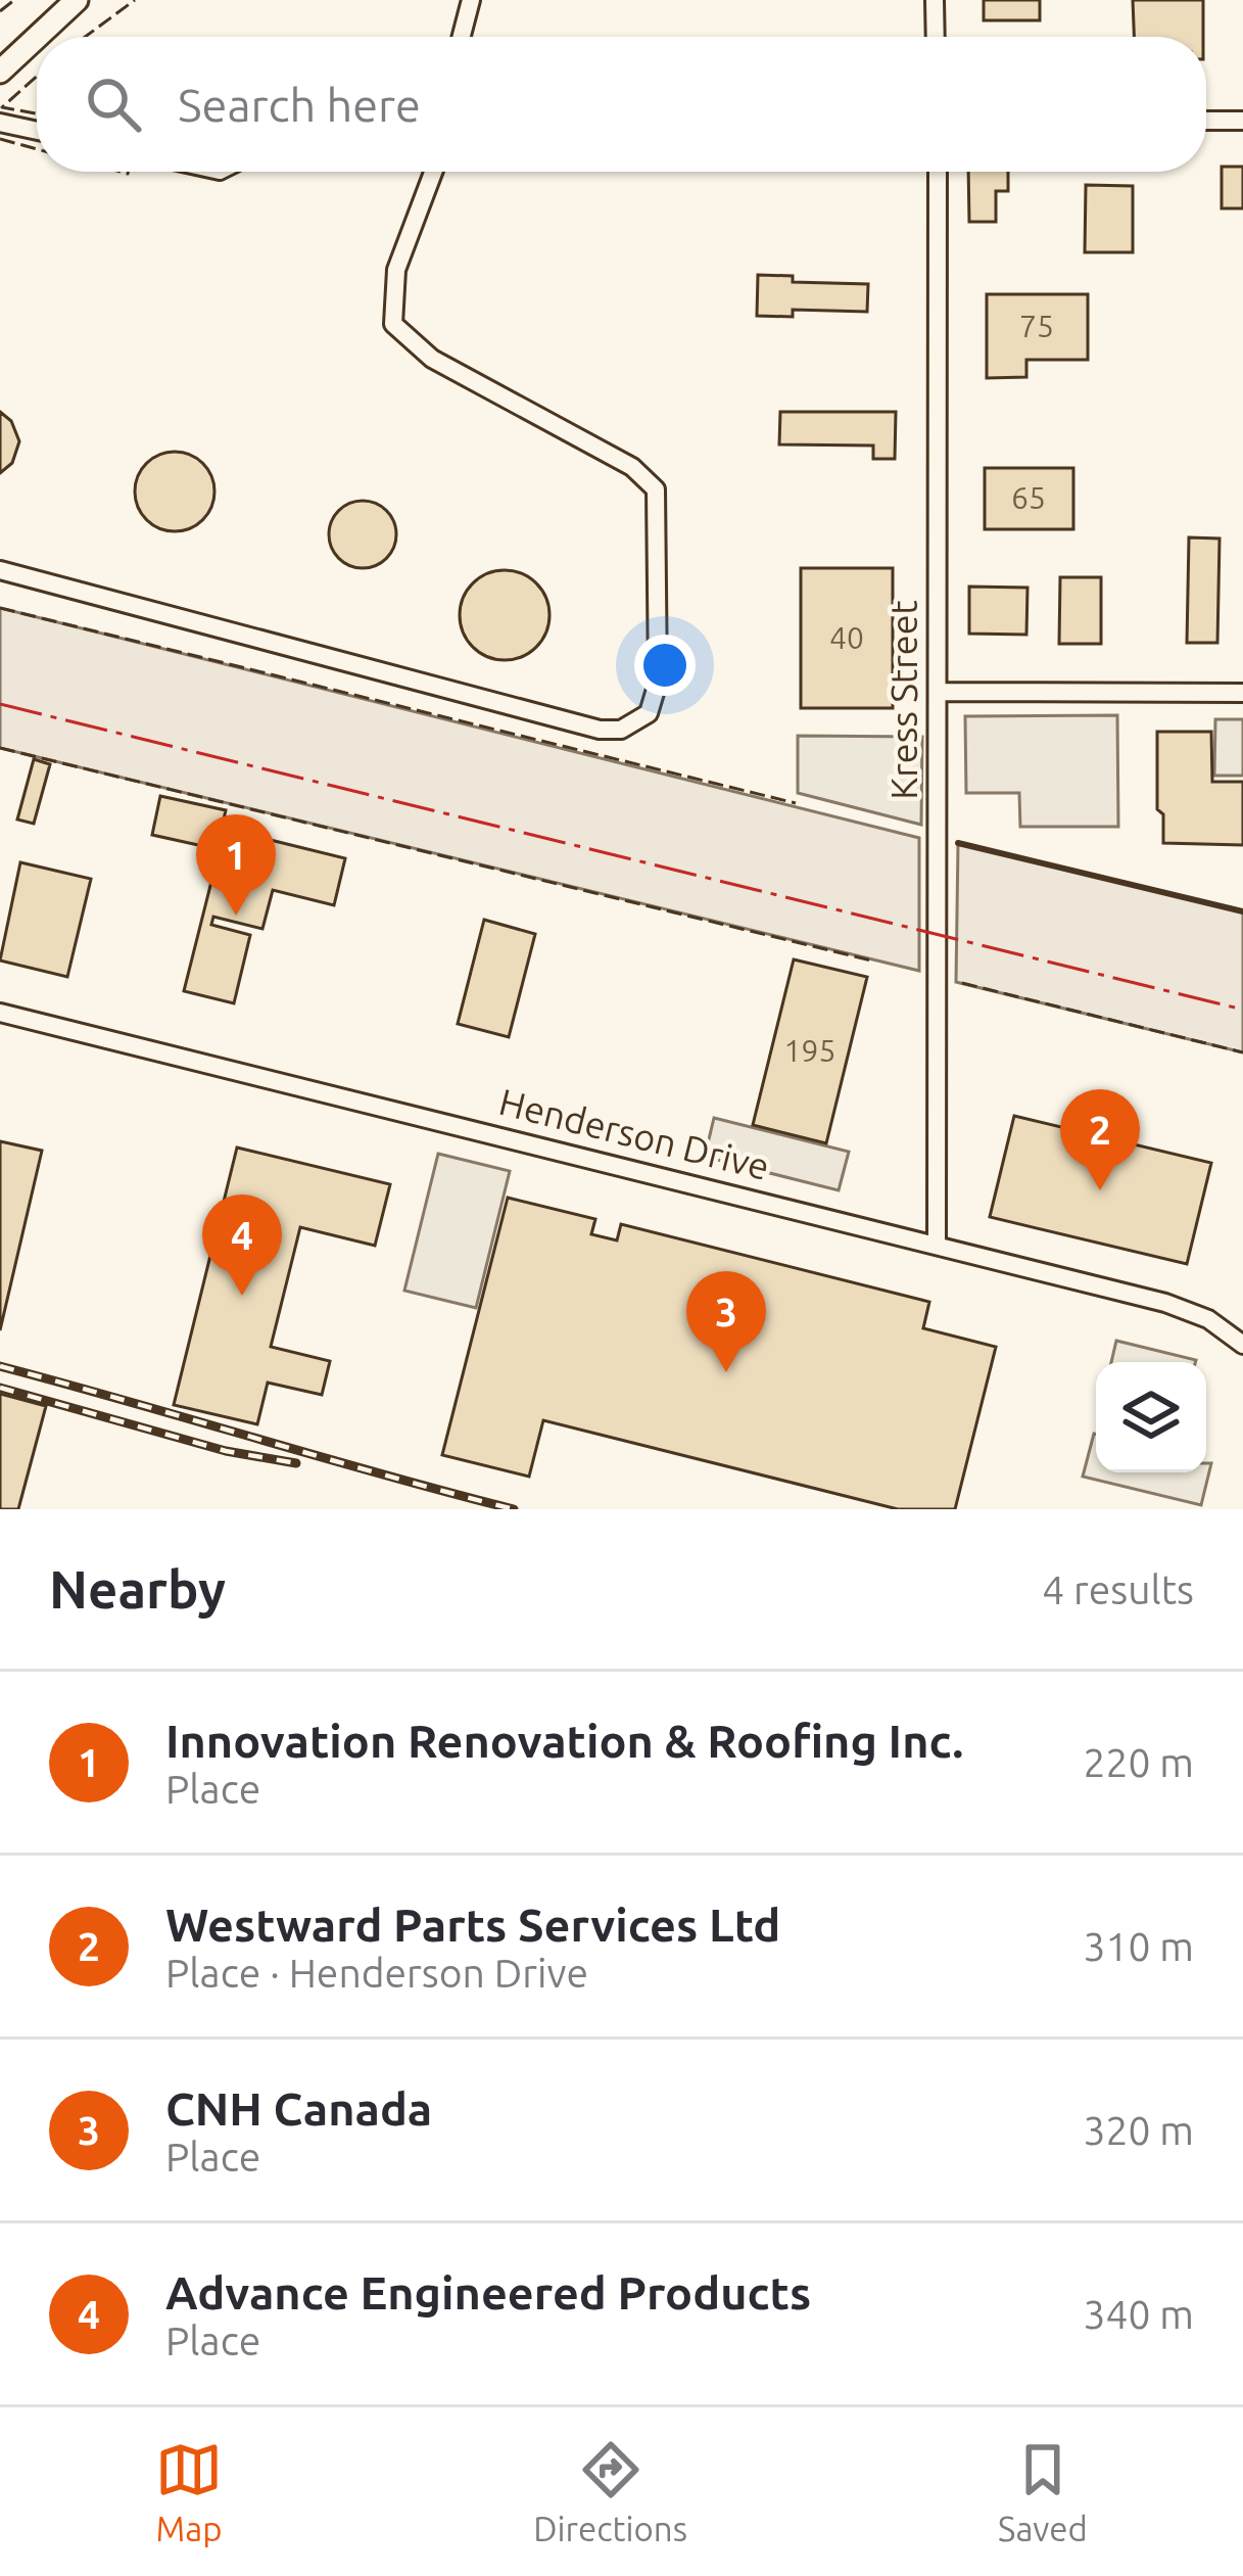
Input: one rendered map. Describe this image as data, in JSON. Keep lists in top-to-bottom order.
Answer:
{
  "streets": {
    "street": ["Kress Street", "Henderson Drive"]
  },
  "crossings": [
    ["Kress Street", "Henderson Drive"]
  ],
  "house_numbers": [
    "75",
    "65",
    "40",
    "195"
  ],
  "page": {
    "search": "Search here",
    "pins": [
      "1",
      "2",
      "4",
      "3"
    ],
    "heading": ["Nearby", "4 results"],
    "list": [
      {
        "mark": "1",
        "name": "Innovation Renovation & Roofing Inc.",
        "note": "Place",
        "value": "220 m"
      },
      {
        "mark": "2",
        "name": "Westward Parts Services Ltd",
        "note": "Place · Henderson Drive",
        "value": "310 m"
      },
      {
        "mark": "3",
        "name": "CNH Canada",
        "note": "Place",
        "value": "320 m"
      },
      {
        "mark": "4",
        "name": "Advance Engineered Products",
        "note": "Place",
        "value": "340 m"
      }
    ],
    "nav": ["Map", "Directions", "Saved"]
  }
}
